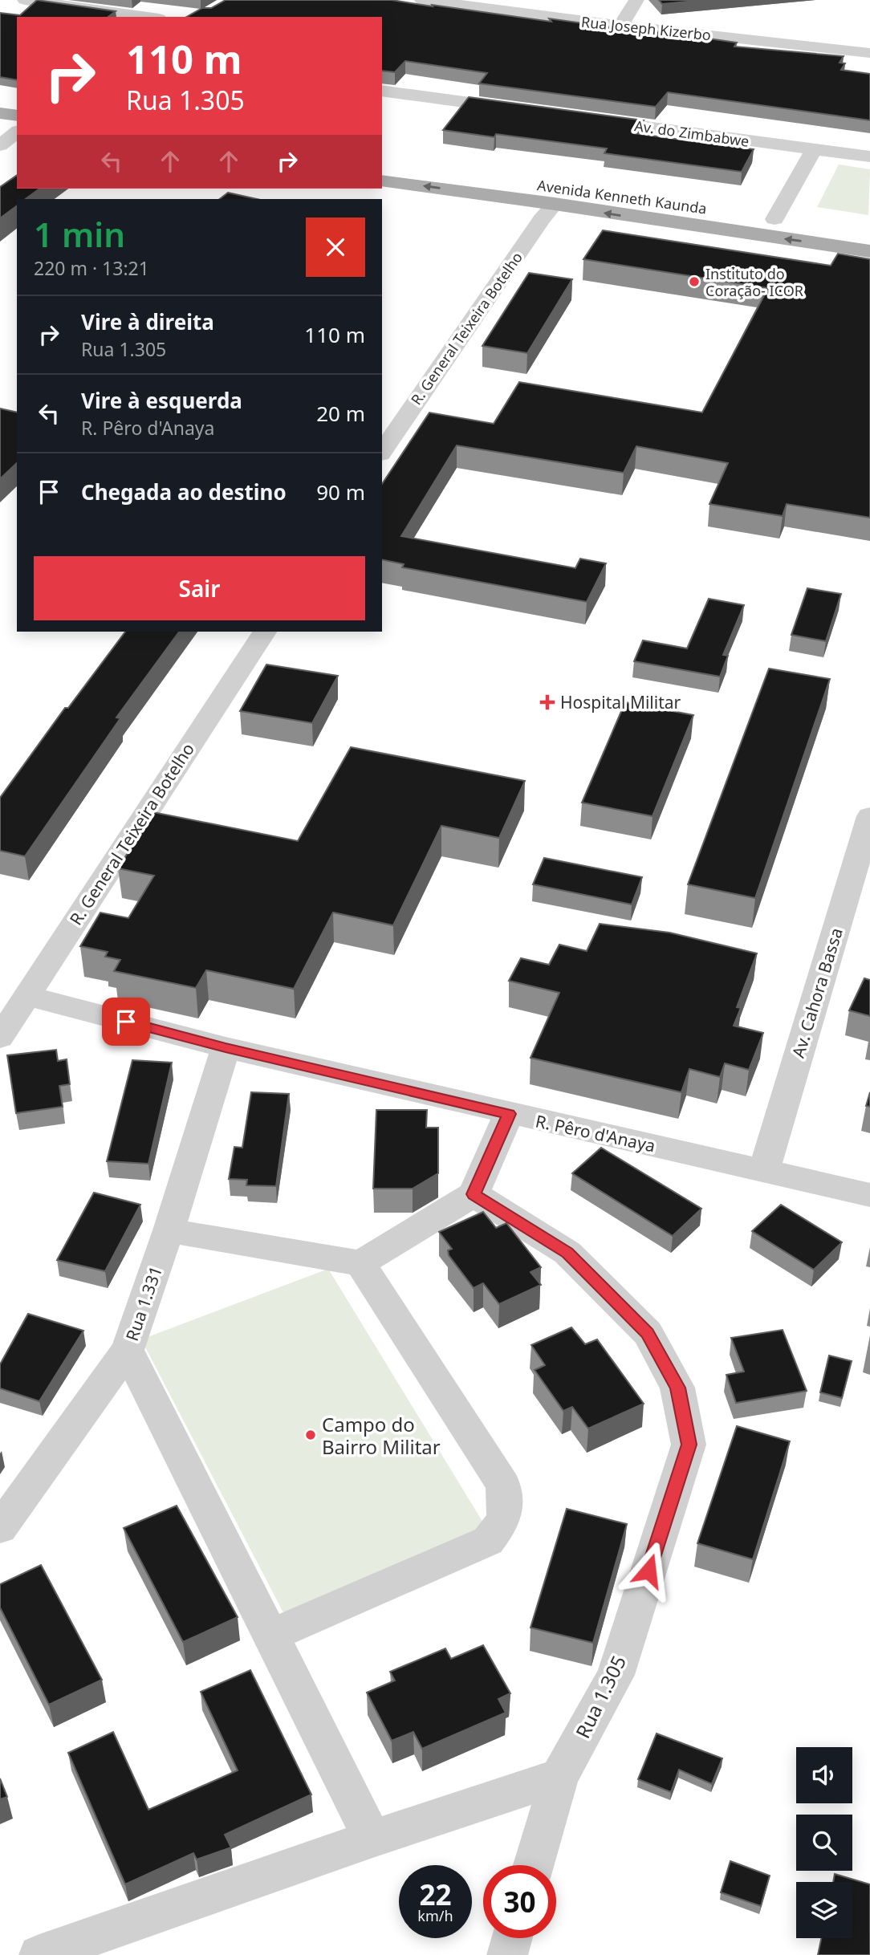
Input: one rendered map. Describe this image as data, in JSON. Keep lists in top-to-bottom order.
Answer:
{
  "streets": {
    "main road": ["Avenida Kenneth Kaunda"],
    "street": [
      "Rua Joseph Kizerbo",
      "Av. do Zimbabwe",
      "R. General Teixeira Botelho",
      "Av. Cahora Bassa",
      "R. Pêro d'Anaya",
      "Rua 1.331",
      "Rua 1.305"
    ]
  },
  "crossings": [
    ["Avenida Kenneth Kaunda", "R. General Teixeira Botelho"],
    ["R. General Teixeira Botelho", "R. Pêro d'Anaya"],
    ["Av. Cahora Bassa", "R. Pêro d'Anaya"],
    ["R. Pêro d'Anaya", "Rua 1.331"]
  ],
  "places": {
    "other": ["Instituto do Coração- ICOR", "Campo do Bairro Militar"],
    "health": ["Hospital Militar"]
  },
  "page": {
    "turn": ["110 m", "Rua 1.305"],
    "heading": ["1 min", "220 m · 13:21"],
    "list": [
      {
        "name": "Vire à direita",
        "note": "Rua 1.305",
        "value": "110 m"
      },
      {
        "name": "Vire à esquerda",
        "note": "R. Pêro d'Anaya",
        "value": "20 m"
      },
      {
        "name": "Chegada ao destino",
        "value": "90 m"
      }
    ],
    "buttons": "Sair",
    "speed": "22 km/h",
    "limit": "30"
  }
}
